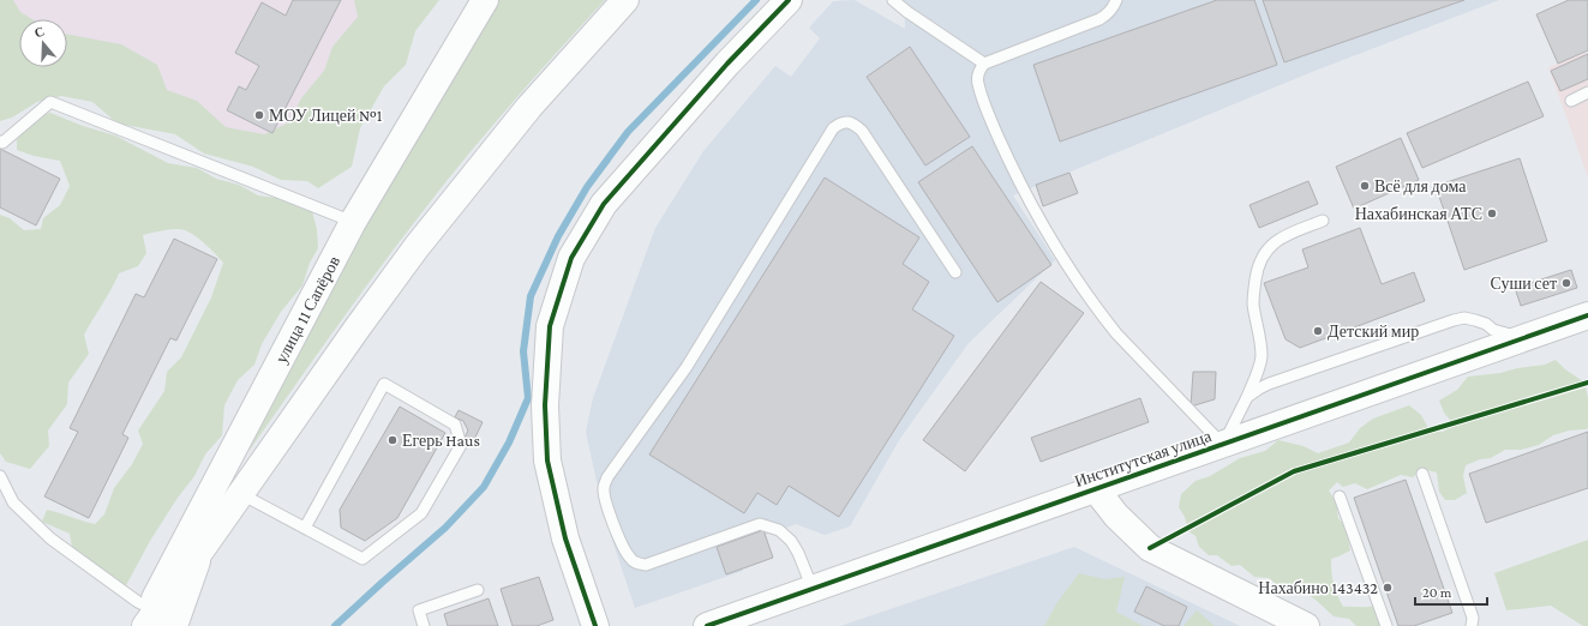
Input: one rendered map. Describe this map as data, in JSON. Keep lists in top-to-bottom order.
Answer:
{
  "streets": {
    "street": ["улица 11 Сапёров", "Институтская улица"]
  },
  "places": [
    "МОУ Лицей №1",
    "Всё для дома",
    "Нахабинская АТС",
    "Суши сет",
    "Детский мир",
    "Егерь Haus",
    "Нахабино 143432"
  ],
  "scale_bar": "20 m",
  "north": "top"
}
